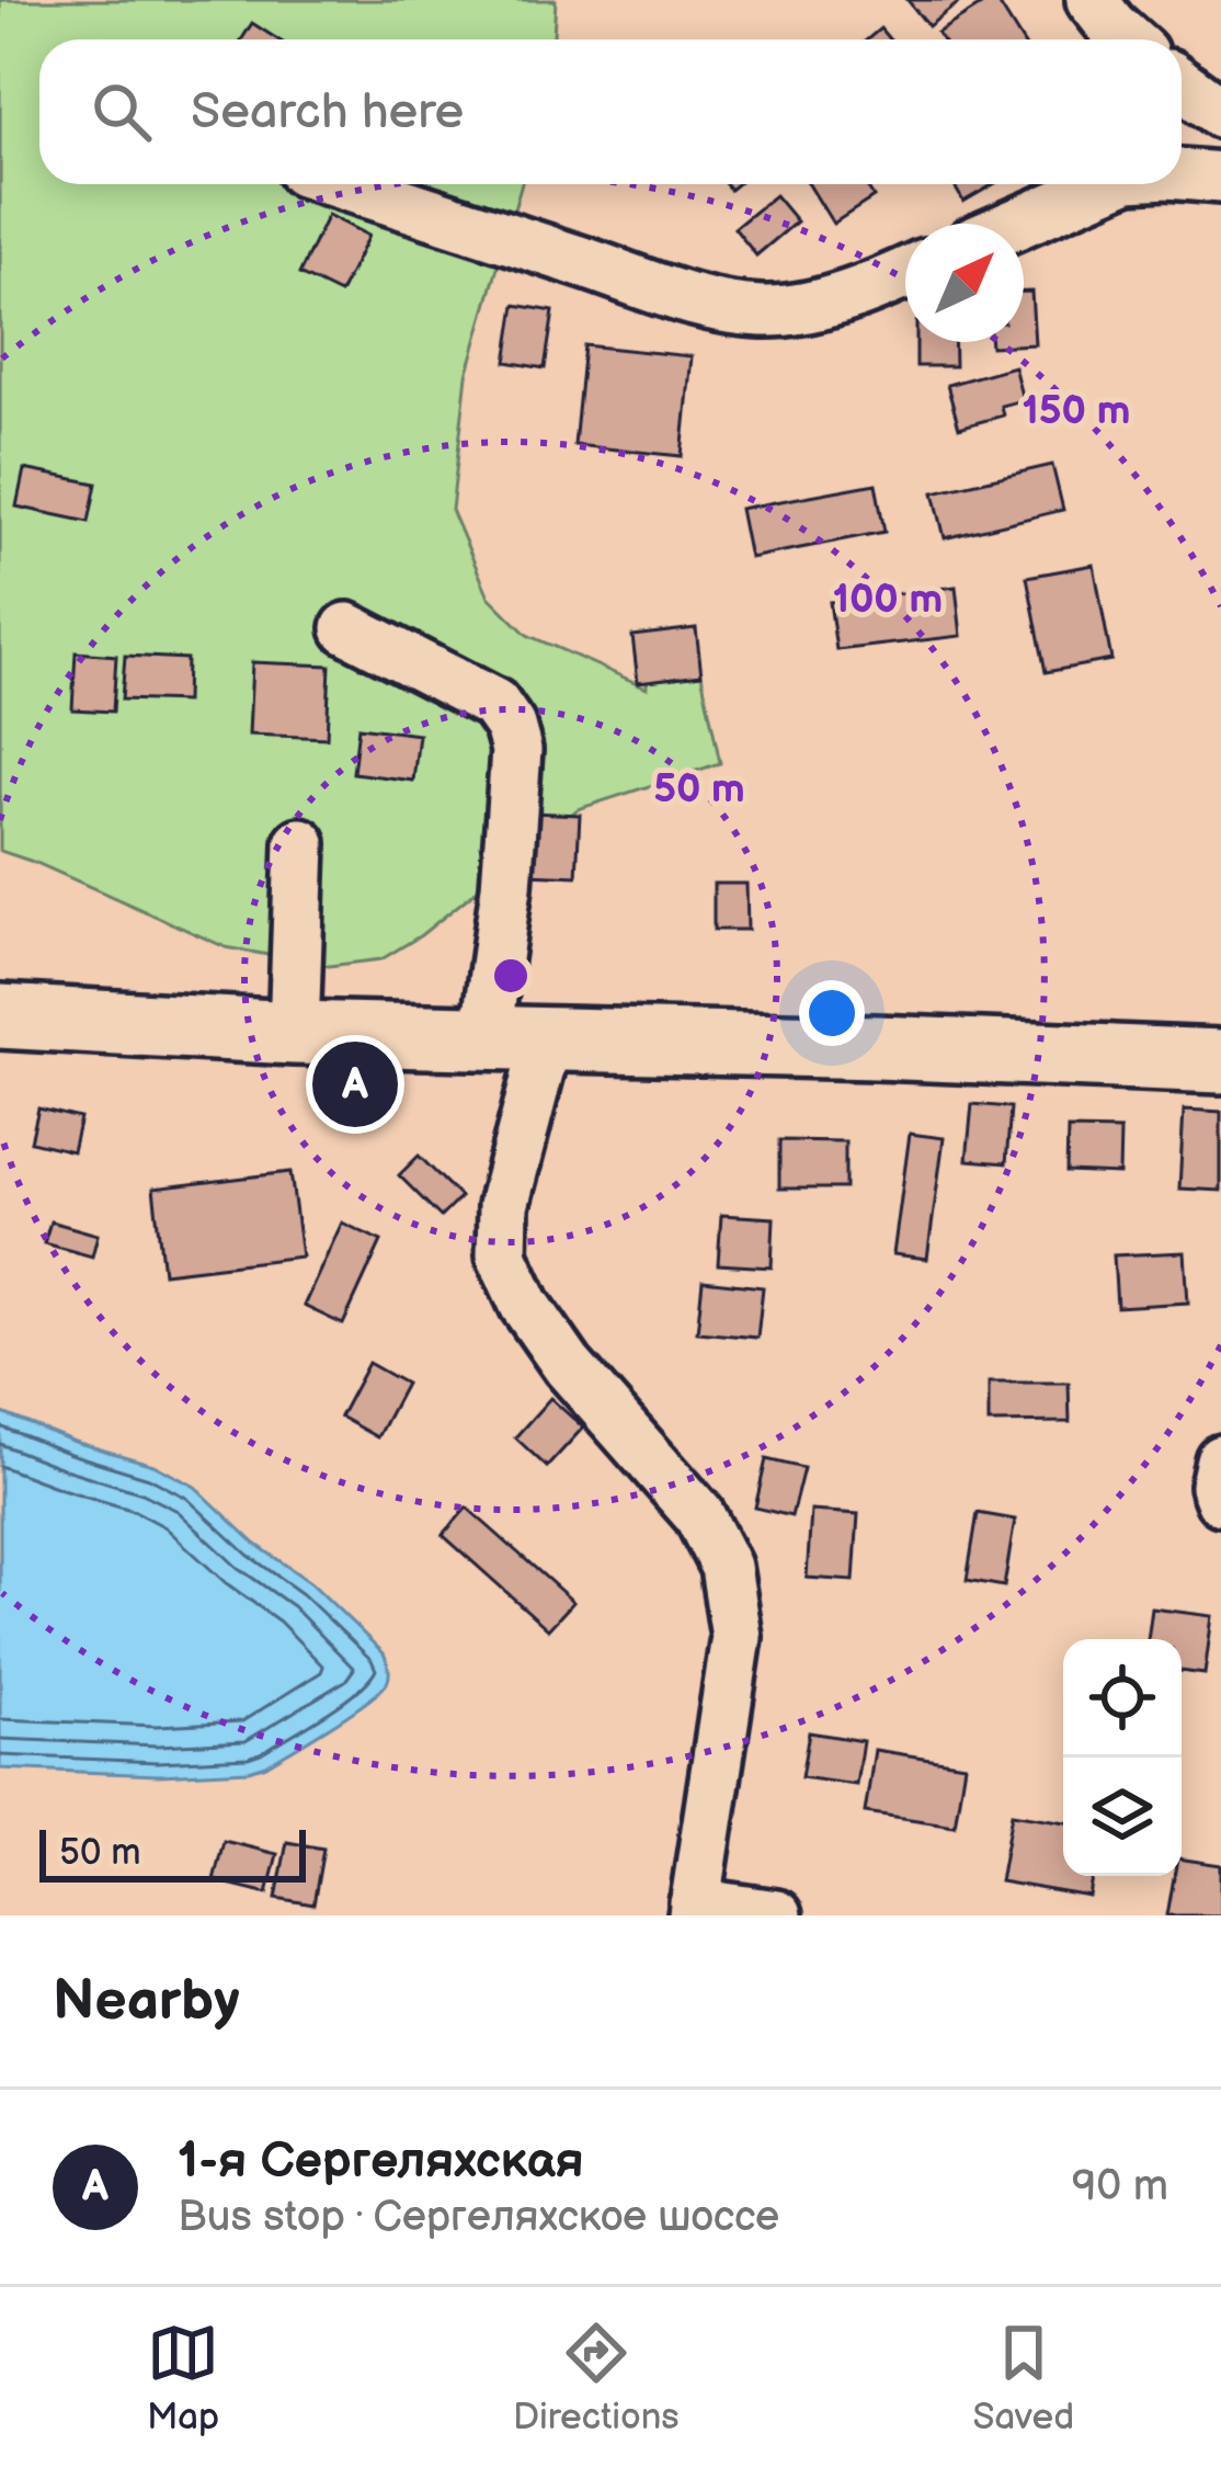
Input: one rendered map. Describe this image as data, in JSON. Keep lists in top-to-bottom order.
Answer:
{
  "scale_bar": "50 m",
  "north": "top right",
  "page": {
    "search": "Search here",
    "pins": "A",
    "scale": "50 m",
    "heading": "Nearby",
    "list": [
      {
        "mark": "A",
        "name": "1-я Сергеляхская",
        "note": "Bus stop · Сергеляхское шоссе",
        "value": "90 m"
      }
    ],
    "nav": ["Map", "Directions", "Saved"]
  },
  "rings": ["150 m", "100 m", "50 m"]
}
